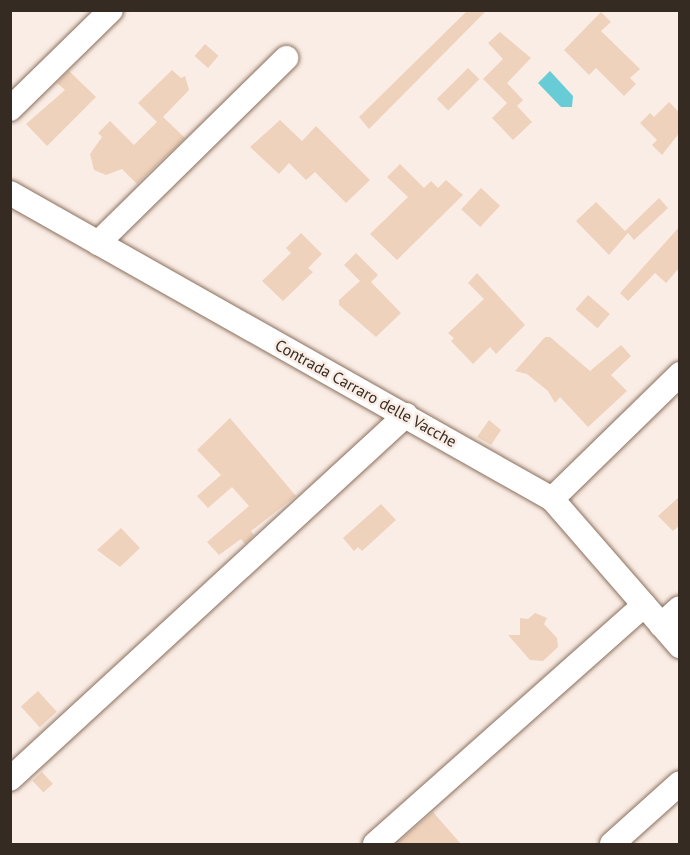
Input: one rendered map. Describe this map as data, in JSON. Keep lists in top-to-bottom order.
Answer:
{
  "streets": {
    "street": ["Contrada Carraro delle Vacche"]
  }
}
